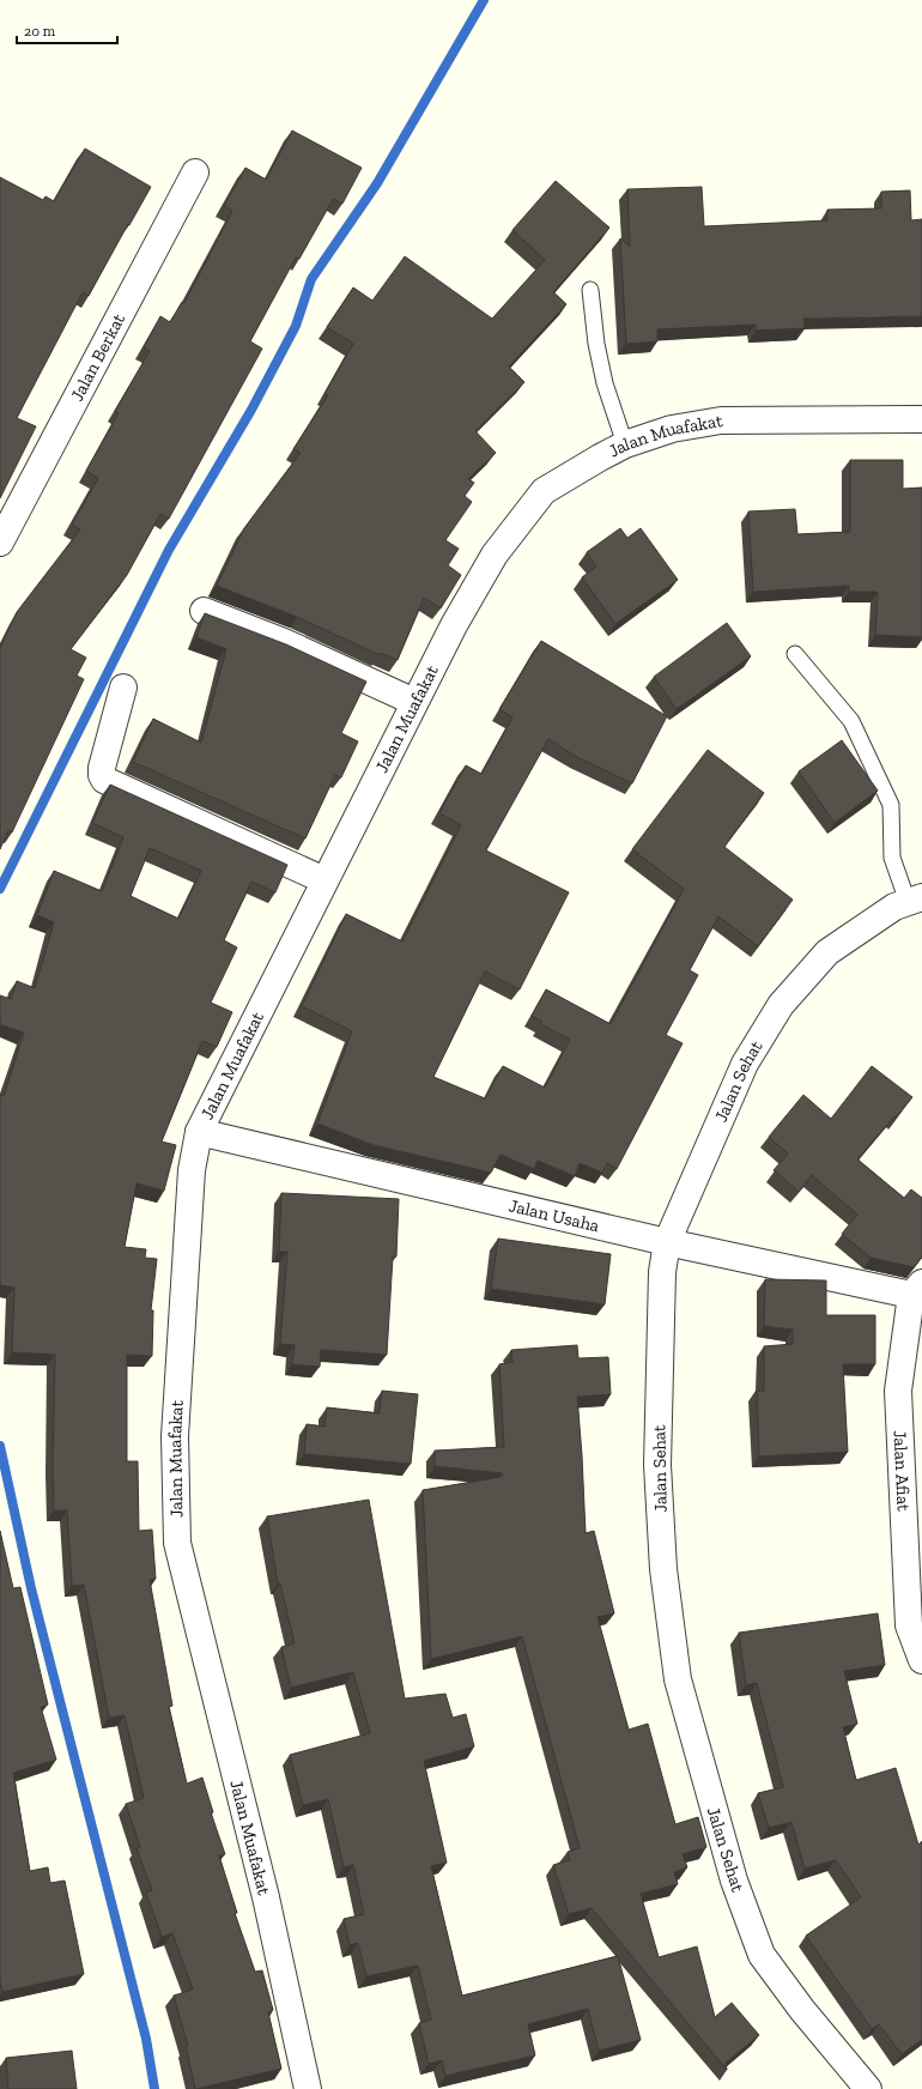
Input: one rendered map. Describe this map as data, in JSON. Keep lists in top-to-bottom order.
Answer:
{
  "streets": {
    "street": [
      "Jalan Berkat",
      "Jalan Muafakat",
      "Jalan Sehat",
      "Jalan Usaha",
      "Jalan Afiat"
    ]
  },
  "crossings": [
    ["Jalan Muafakat", "Jalan Usaha"],
    ["Jalan Sehat", "Jalan Usaha"],
    ["Jalan Usaha", "Jalan Afiat"]
  ],
  "scale_bar": "20 m"
}
